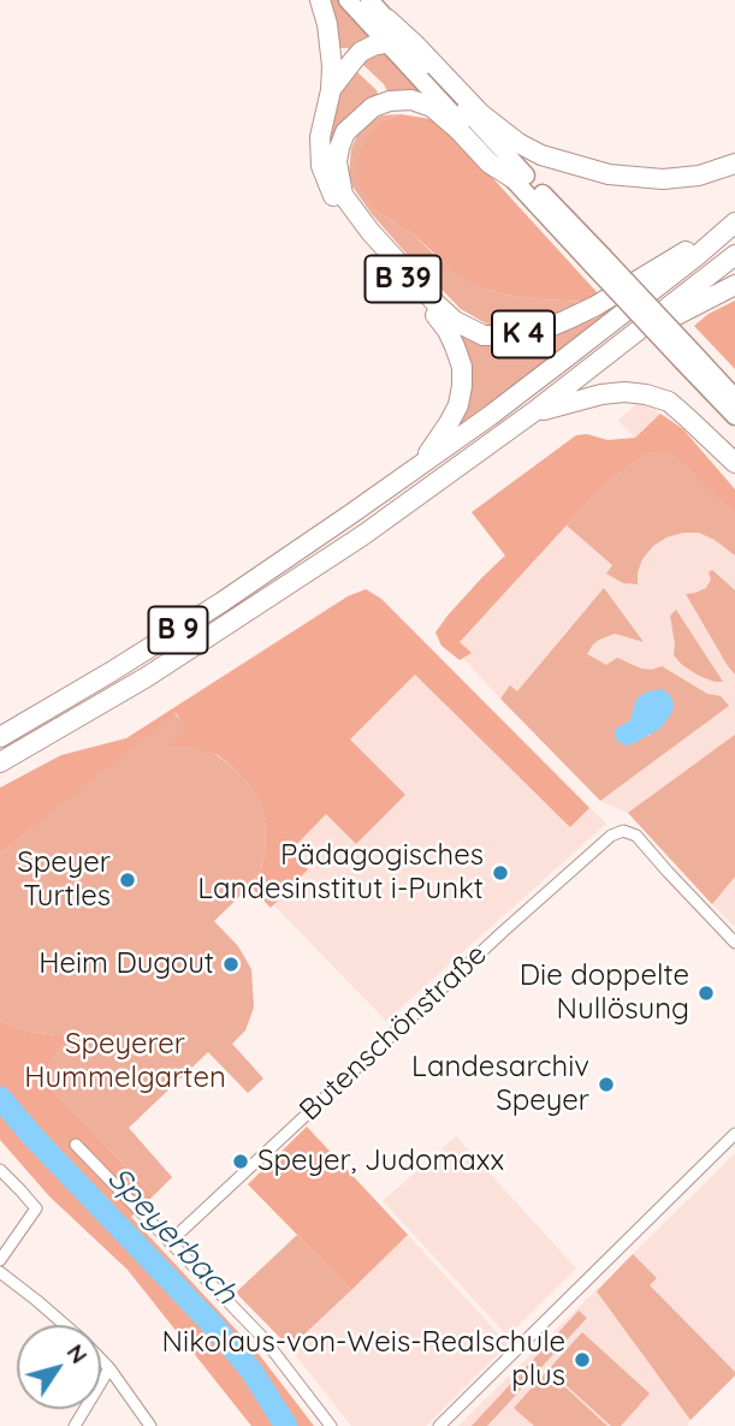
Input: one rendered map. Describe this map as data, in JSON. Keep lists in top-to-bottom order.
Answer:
{
  "streets": {
    "highway": ["B 39", "K 4", "B 9"],
    "street": ["Butenschönstraße"]
  },
  "crossings": [
    ["B 39", "B 9"],
    ["K 4", "B 9"]
  ],
  "water": ["Speyerbach"],
  "parks": ["Speyerer Hummelgarten"],
  "places": [
    "Pädagogisches Landesinstitut i-Punkt",
    "Speyer Turtles",
    "Heim Dugout",
    "Die doppelte Nullösung",
    "Landesarchiv Speyer",
    "Speyer, Judomaxx",
    "Nikolaus-von-Weis-Realschule plus"
  ],
  "north": "top right"
}
